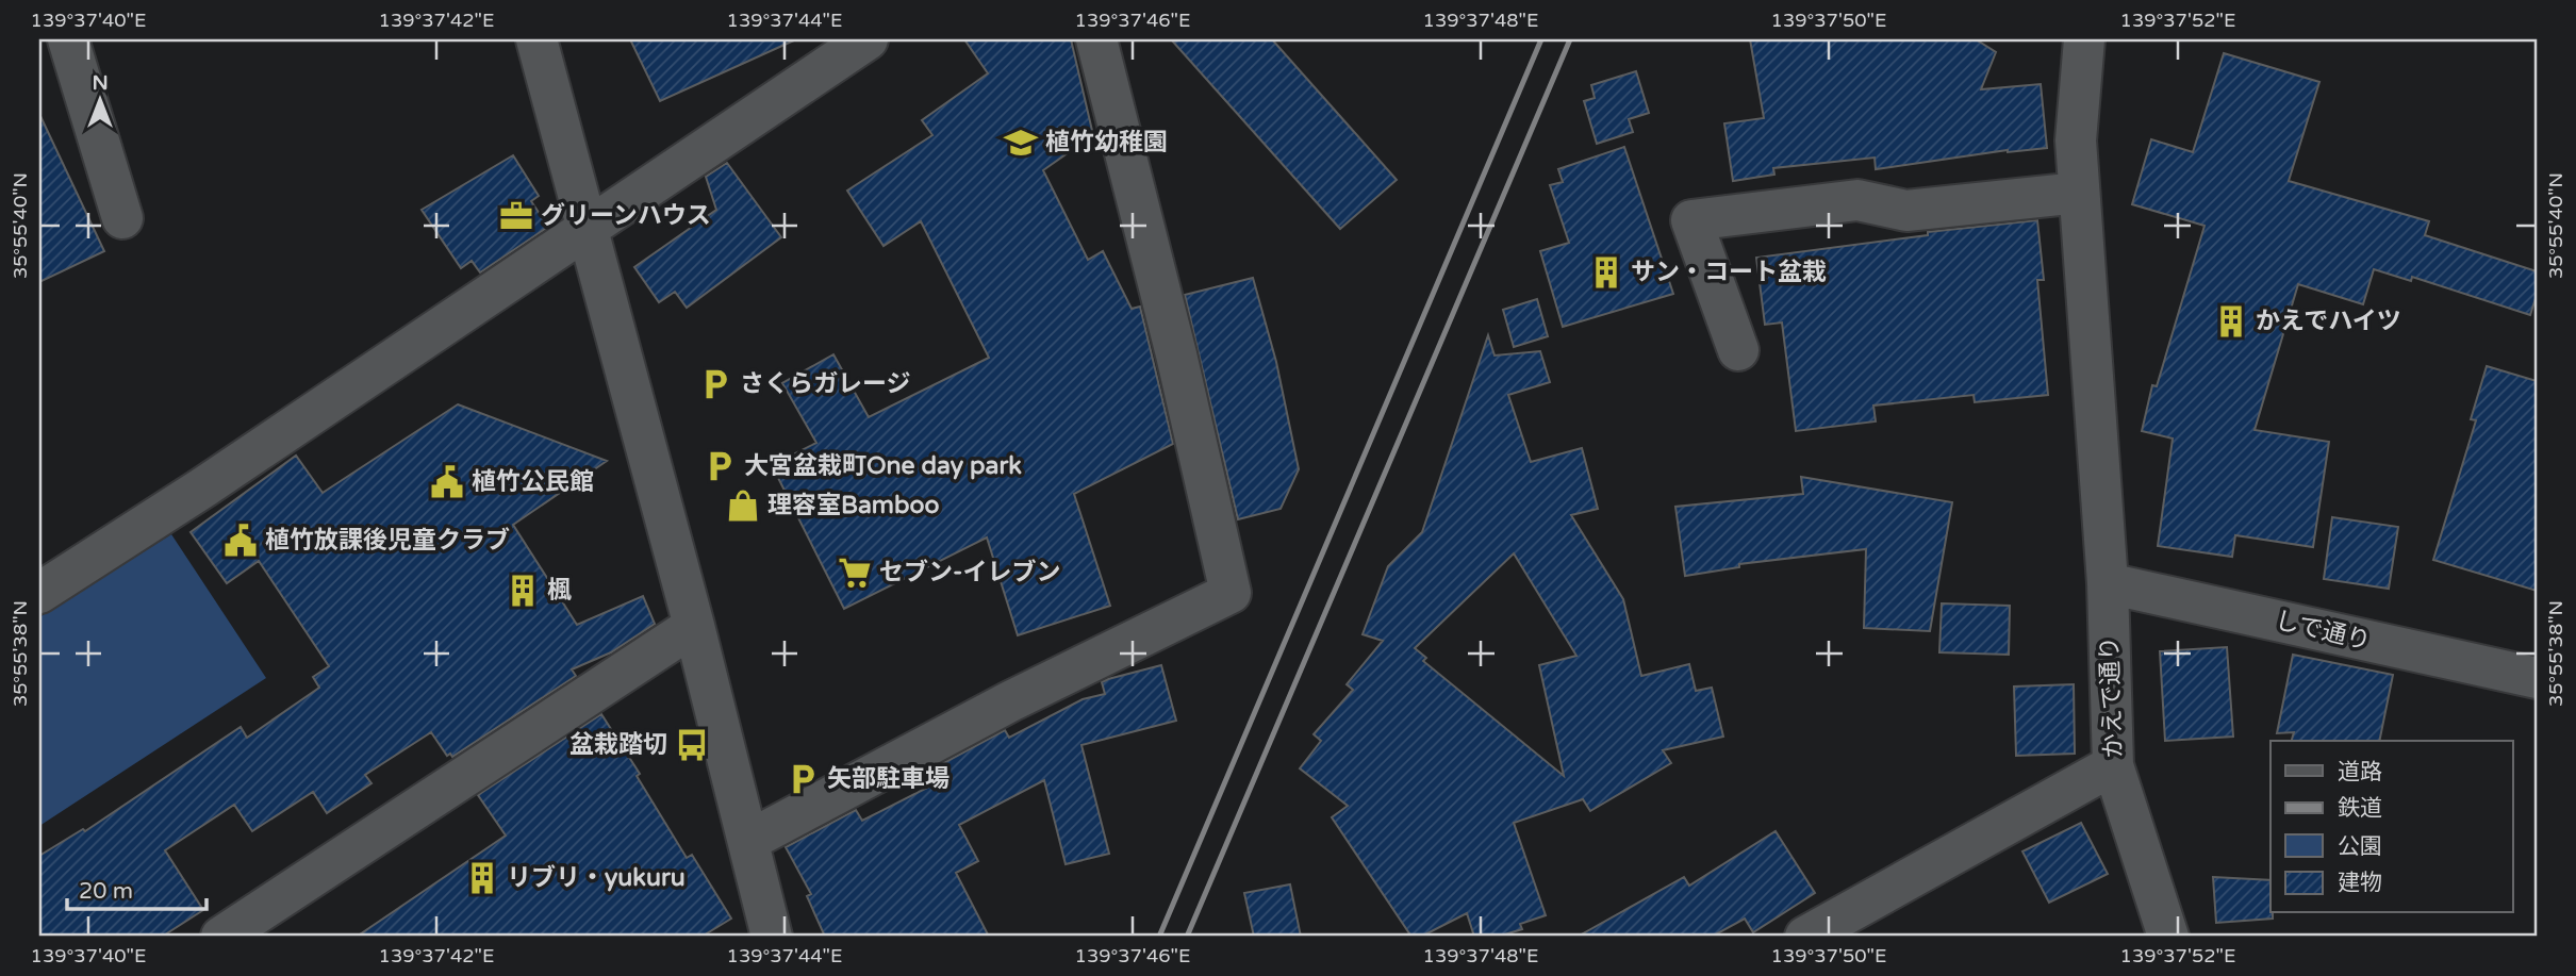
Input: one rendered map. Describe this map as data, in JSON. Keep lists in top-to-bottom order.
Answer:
{
  "streets": {
    "street": ["しで通り", "かえで通り"]
  },
  "crossings": [
    ["しで通り", "かえで通り"]
  ],
  "places": {
    "school or university": ["植竹幼稚園"],
    "office": ["グリーンハウス"],
    "building": [
      "サン・コート盆栽",
      "かえでハイツ",
      "楓",
      "リブリ・yukuru"
    ],
    "parking": ["さくらガレージ", "大宮盆栽町One day park", "矢部駐車場"],
    "public building": ["植竹公民館", "植竹放課後児童クラブ"],
    "shop": ["理容室Bamboo"],
    "supermarket": ["セブン-イレブン"],
    "bus stop": ["盆栽踏切"]
  },
  "legend": [
    "道路",
    "鉄道",
    "公園",
    "建物"
  ],
  "scale_bar": "20 m",
  "north": "top",
  "coordinates": [
    "139°37'40\"E",
    "139°37'42\"E",
    "139°37'44\"E",
    "139°37'46\"E",
    "139°37'48\"E",
    "139°37'50\"E",
    "139°37'52\"E",
    "35°55'40\"N",
    "35°55'38\"N"
  ]
}
